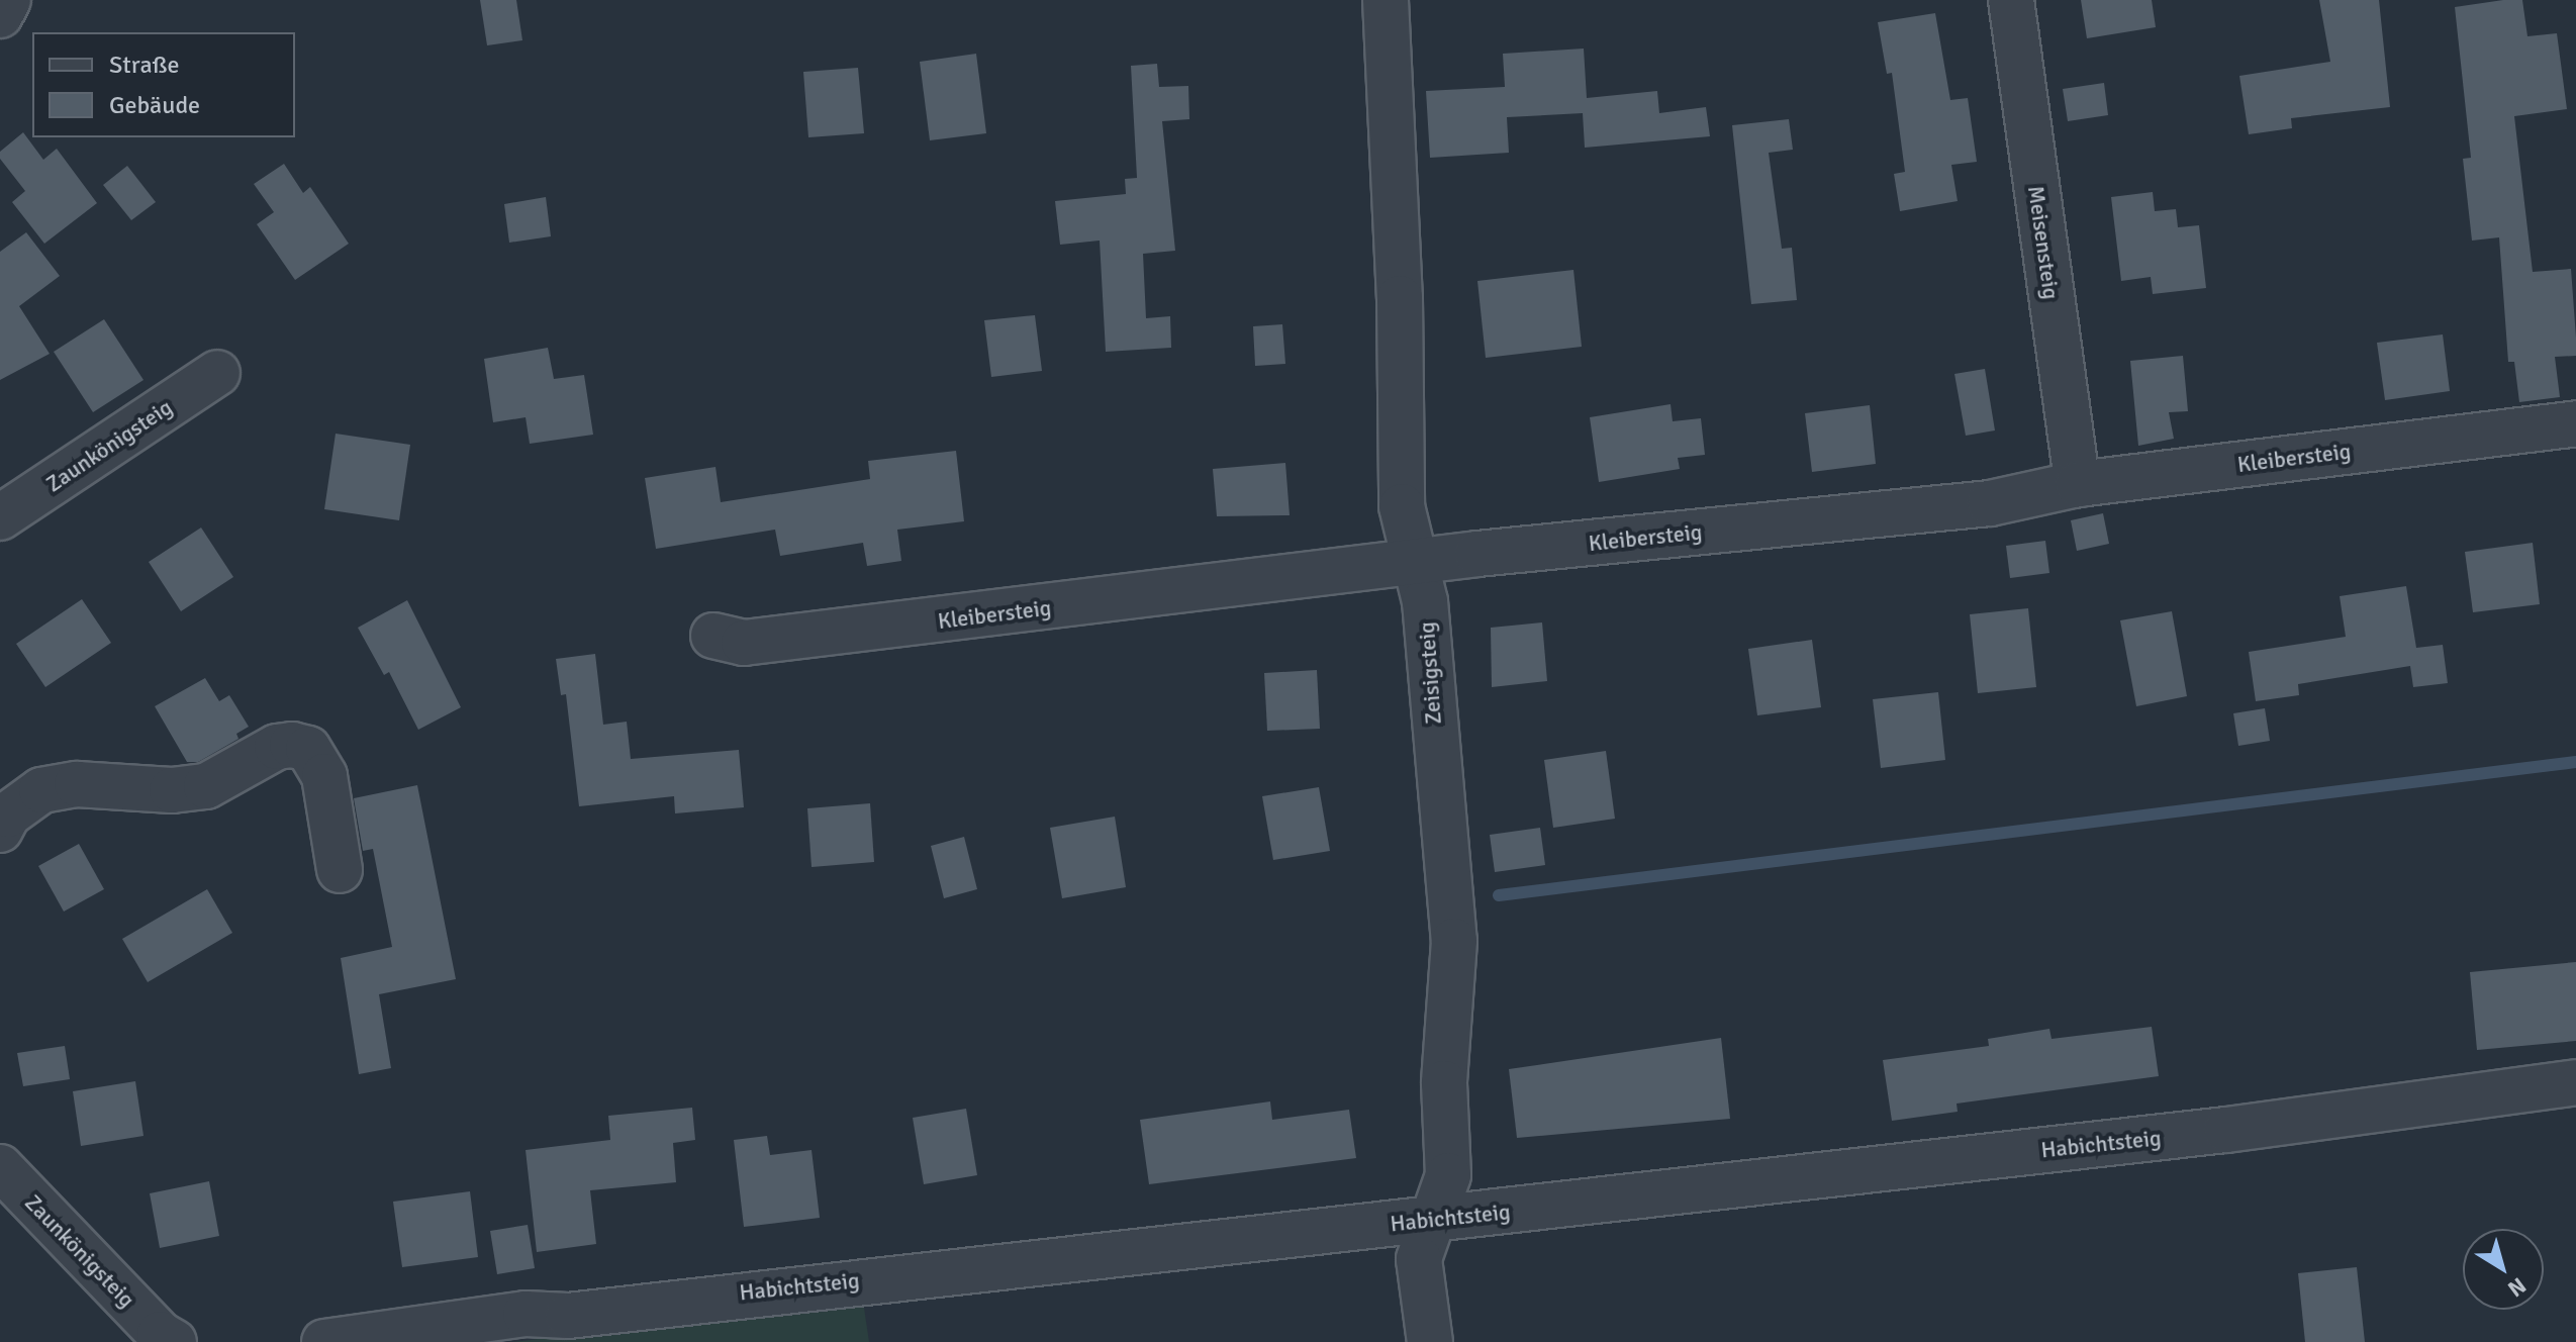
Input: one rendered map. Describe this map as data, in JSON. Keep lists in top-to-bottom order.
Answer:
{
  "streets": {
    "street": [
      "Meisensteig",
      "Zaunkönigsteig",
      "Kleibersteig",
      "Zeisigsteig",
      "Habichtsteig"
    ]
  },
  "crossings": [
    ["Meisensteig", "Kleibersteig"],
    ["Kleibersteig", "Zeisigsteig"],
    ["Zeisigsteig", "Habichtsteig"]
  ],
  "legend": ["Straße", "Gebäude"],
  "north": "bottom right"
}
